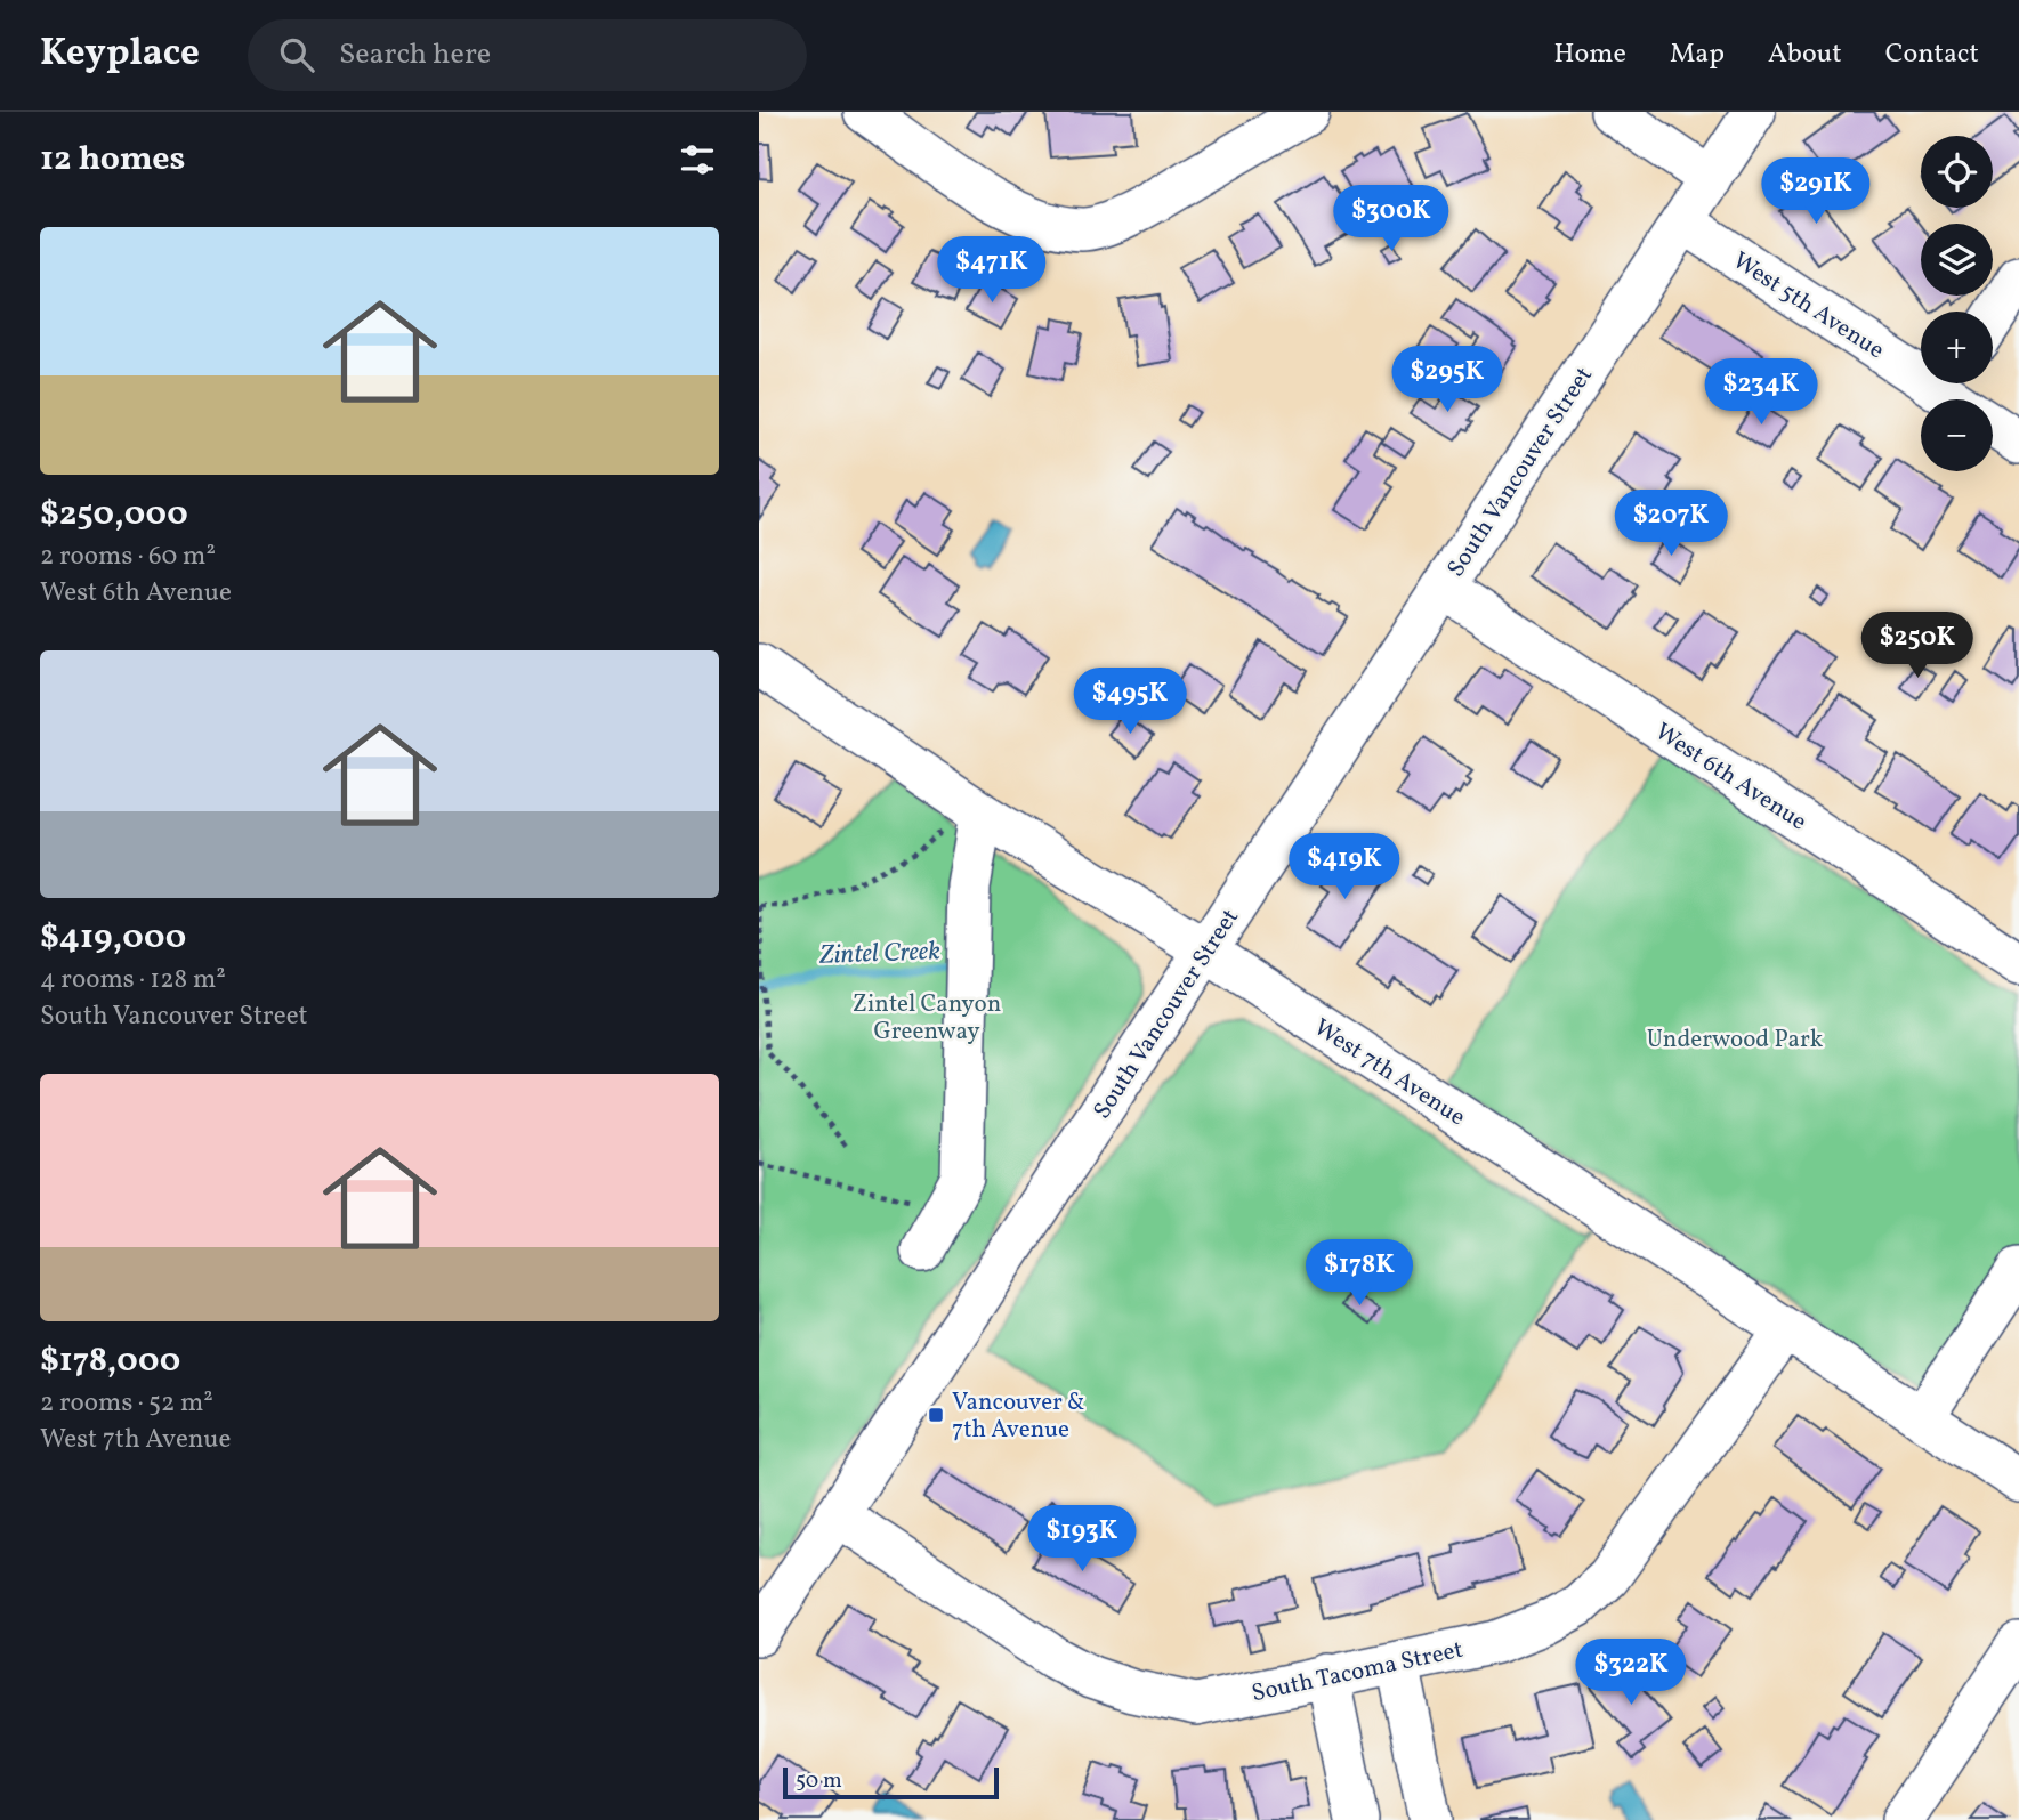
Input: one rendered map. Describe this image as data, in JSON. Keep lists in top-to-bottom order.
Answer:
{
  "streets": {
    "street": [
      "West 5th Avenue",
      "South Vancouver Street",
      "West 6th Avenue",
      "West 7th Avenue",
      "South Tacoma Street"
    ]
  },
  "crossings": [
    ["West 5th Avenue", "South Vancouver Street"],
    ["South Vancouver Street", "West 6th Avenue"],
    ["South Vancouver Street", "West 7th Avenue"],
    ["South Vancouver Street", "South Tacoma Street"],
    ["West 7th Avenue", "South Tacoma Street"]
  ],
  "water": ["Zintel Creek"],
  "parks": ["Zintel Canyon Greenway", "Underwood Park"],
  "places": {
    "transit": ["Vancouver & 7th Avenue"]
  },
  "scale_bar": "50 m",
  "page": {
    "header": "Keyplace",
    "search": "Search here",
    "nav": [
      "Home",
      "Map",
      "About",
      "Contact"
    ],
    "heading": "12 homes",
    "map_buttons": ["+", "−"],
    "price": [
      "$291K",
      "$300K",
      "$471K",
      "$295K",
      "$234K",
      "$207K",
      "$250K",
      "$495K",
      "$419K",
      "$178K",
      "$193K",
      "$322K"
    ],
    "list": [
      {
        "name": "$250,000",
        "note": "2 rooms · 60 m² · West 6th Avenue"
      },
      {
        "name": "$419,000",
        "note": "4 rooms · 128 m² · South Vancouver Street"
      },
      {
        "name": "$178,000",
        "note": "2 rooms · 52 m² · West 7th Avenue"
      }
    ],
    "scale": "50 m"
  }
}
